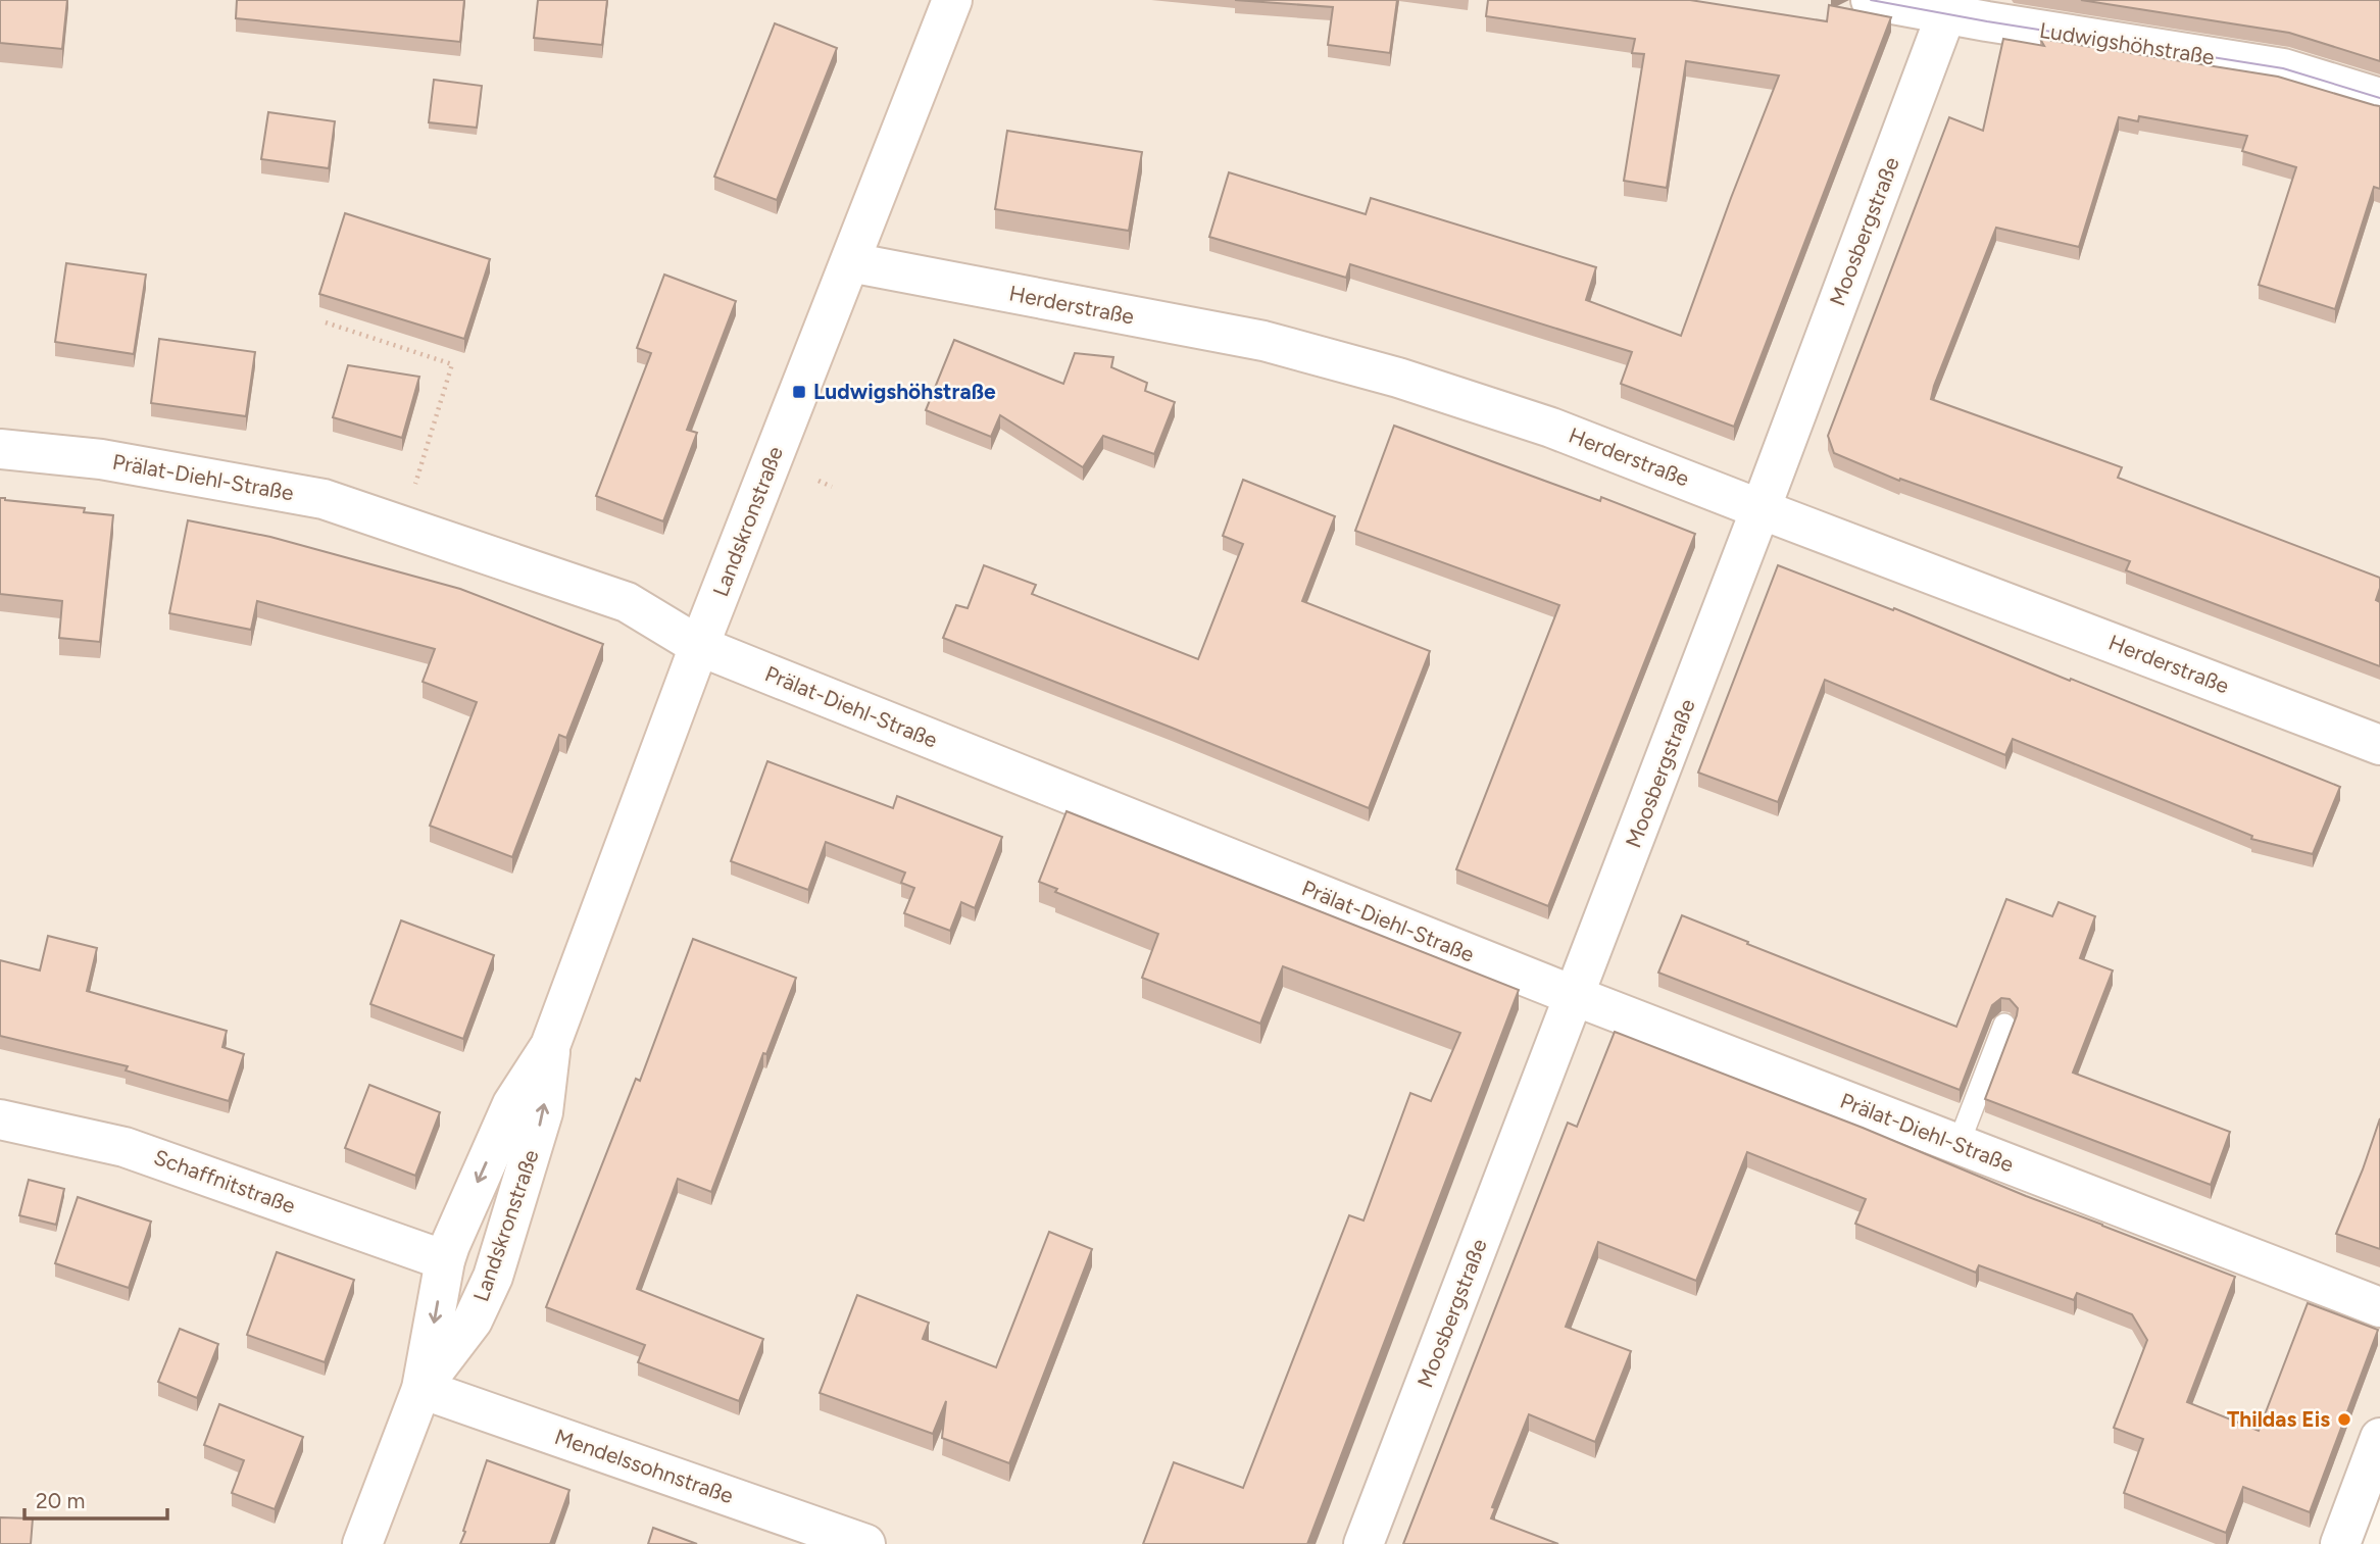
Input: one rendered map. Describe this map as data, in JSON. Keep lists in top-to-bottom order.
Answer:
{
  "streets": {
    "street": [
      "Ludwigshöhstraße",
      "Moosbergstraße",
      "Herderstraße",
      "Prälat-Diehl-Straße",
      "Landskronstraße",
      "Schaffnitstraße",
      "Mendelssohnstraße"
    ]
  },
  "crossings": [
    ["Ludwigshöhstraße", "Moosbergstraße"],
    ["Moosbergstraße", "Herderstraße"],
    ["Moosbergstraße", "Prälat-Diehl-Straße"],
    ["Herderstraße", "Landskronstraße"],
    ["Prälat-Diehl-Straße", "Landskronstraße"],
    ["Landskronstraße", "Schaffnitstraße"],
    ["Landskronstraße", "Mendelssohnstraße"]
  ],
  "places": {
    "transit": ["Ludwigshöhstraße"],
    "other": ["Thildas Eis"]
  },
  "scale_bar": "20 m"
}
